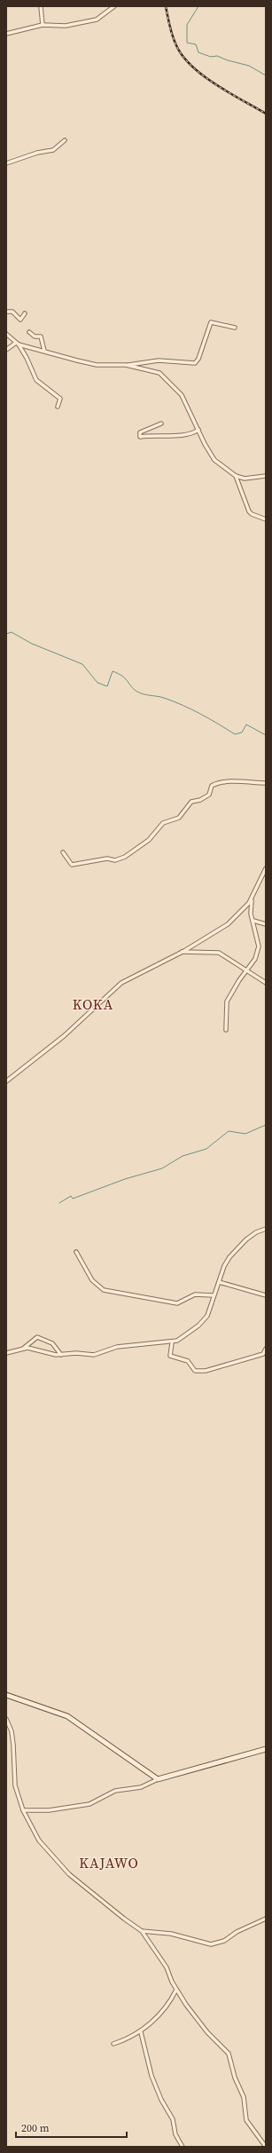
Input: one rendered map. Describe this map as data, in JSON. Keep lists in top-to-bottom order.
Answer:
{
  "districts": ["KOKA", "KAJAWO"],
  "scale_bar": "200 m"
}
